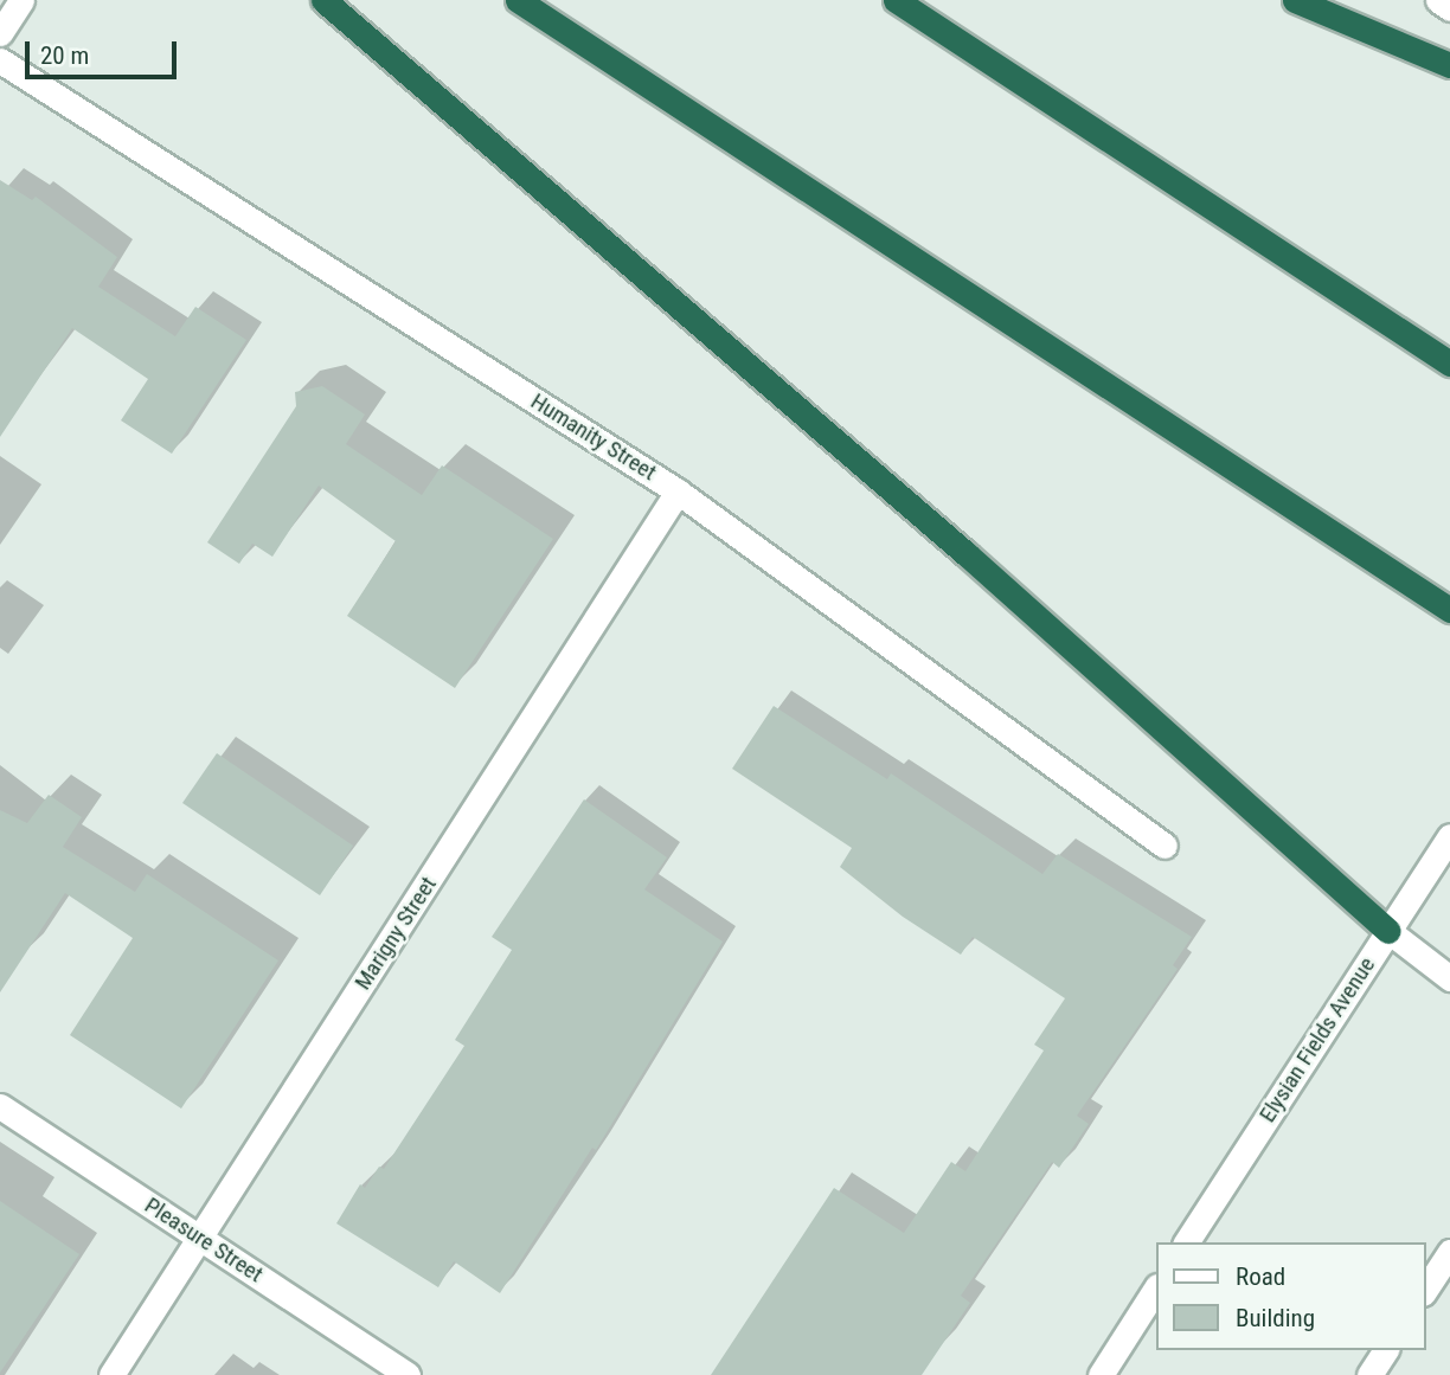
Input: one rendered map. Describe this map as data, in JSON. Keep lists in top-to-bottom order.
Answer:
{
  "streets": {
    "street": [
      "Humanity Street",
      "Marigny Street",
      "Elysian Fields Avenue",
      "Pleasure Street"
    ]
  },
  "crossings": [
    ["Humanity Street", "Marigny Street"],
    ["Marigny Street", "Pleasure Street"]
  ],
  "legend": ["Road", "Building"],
  "scale_bar": "20 m"
}
